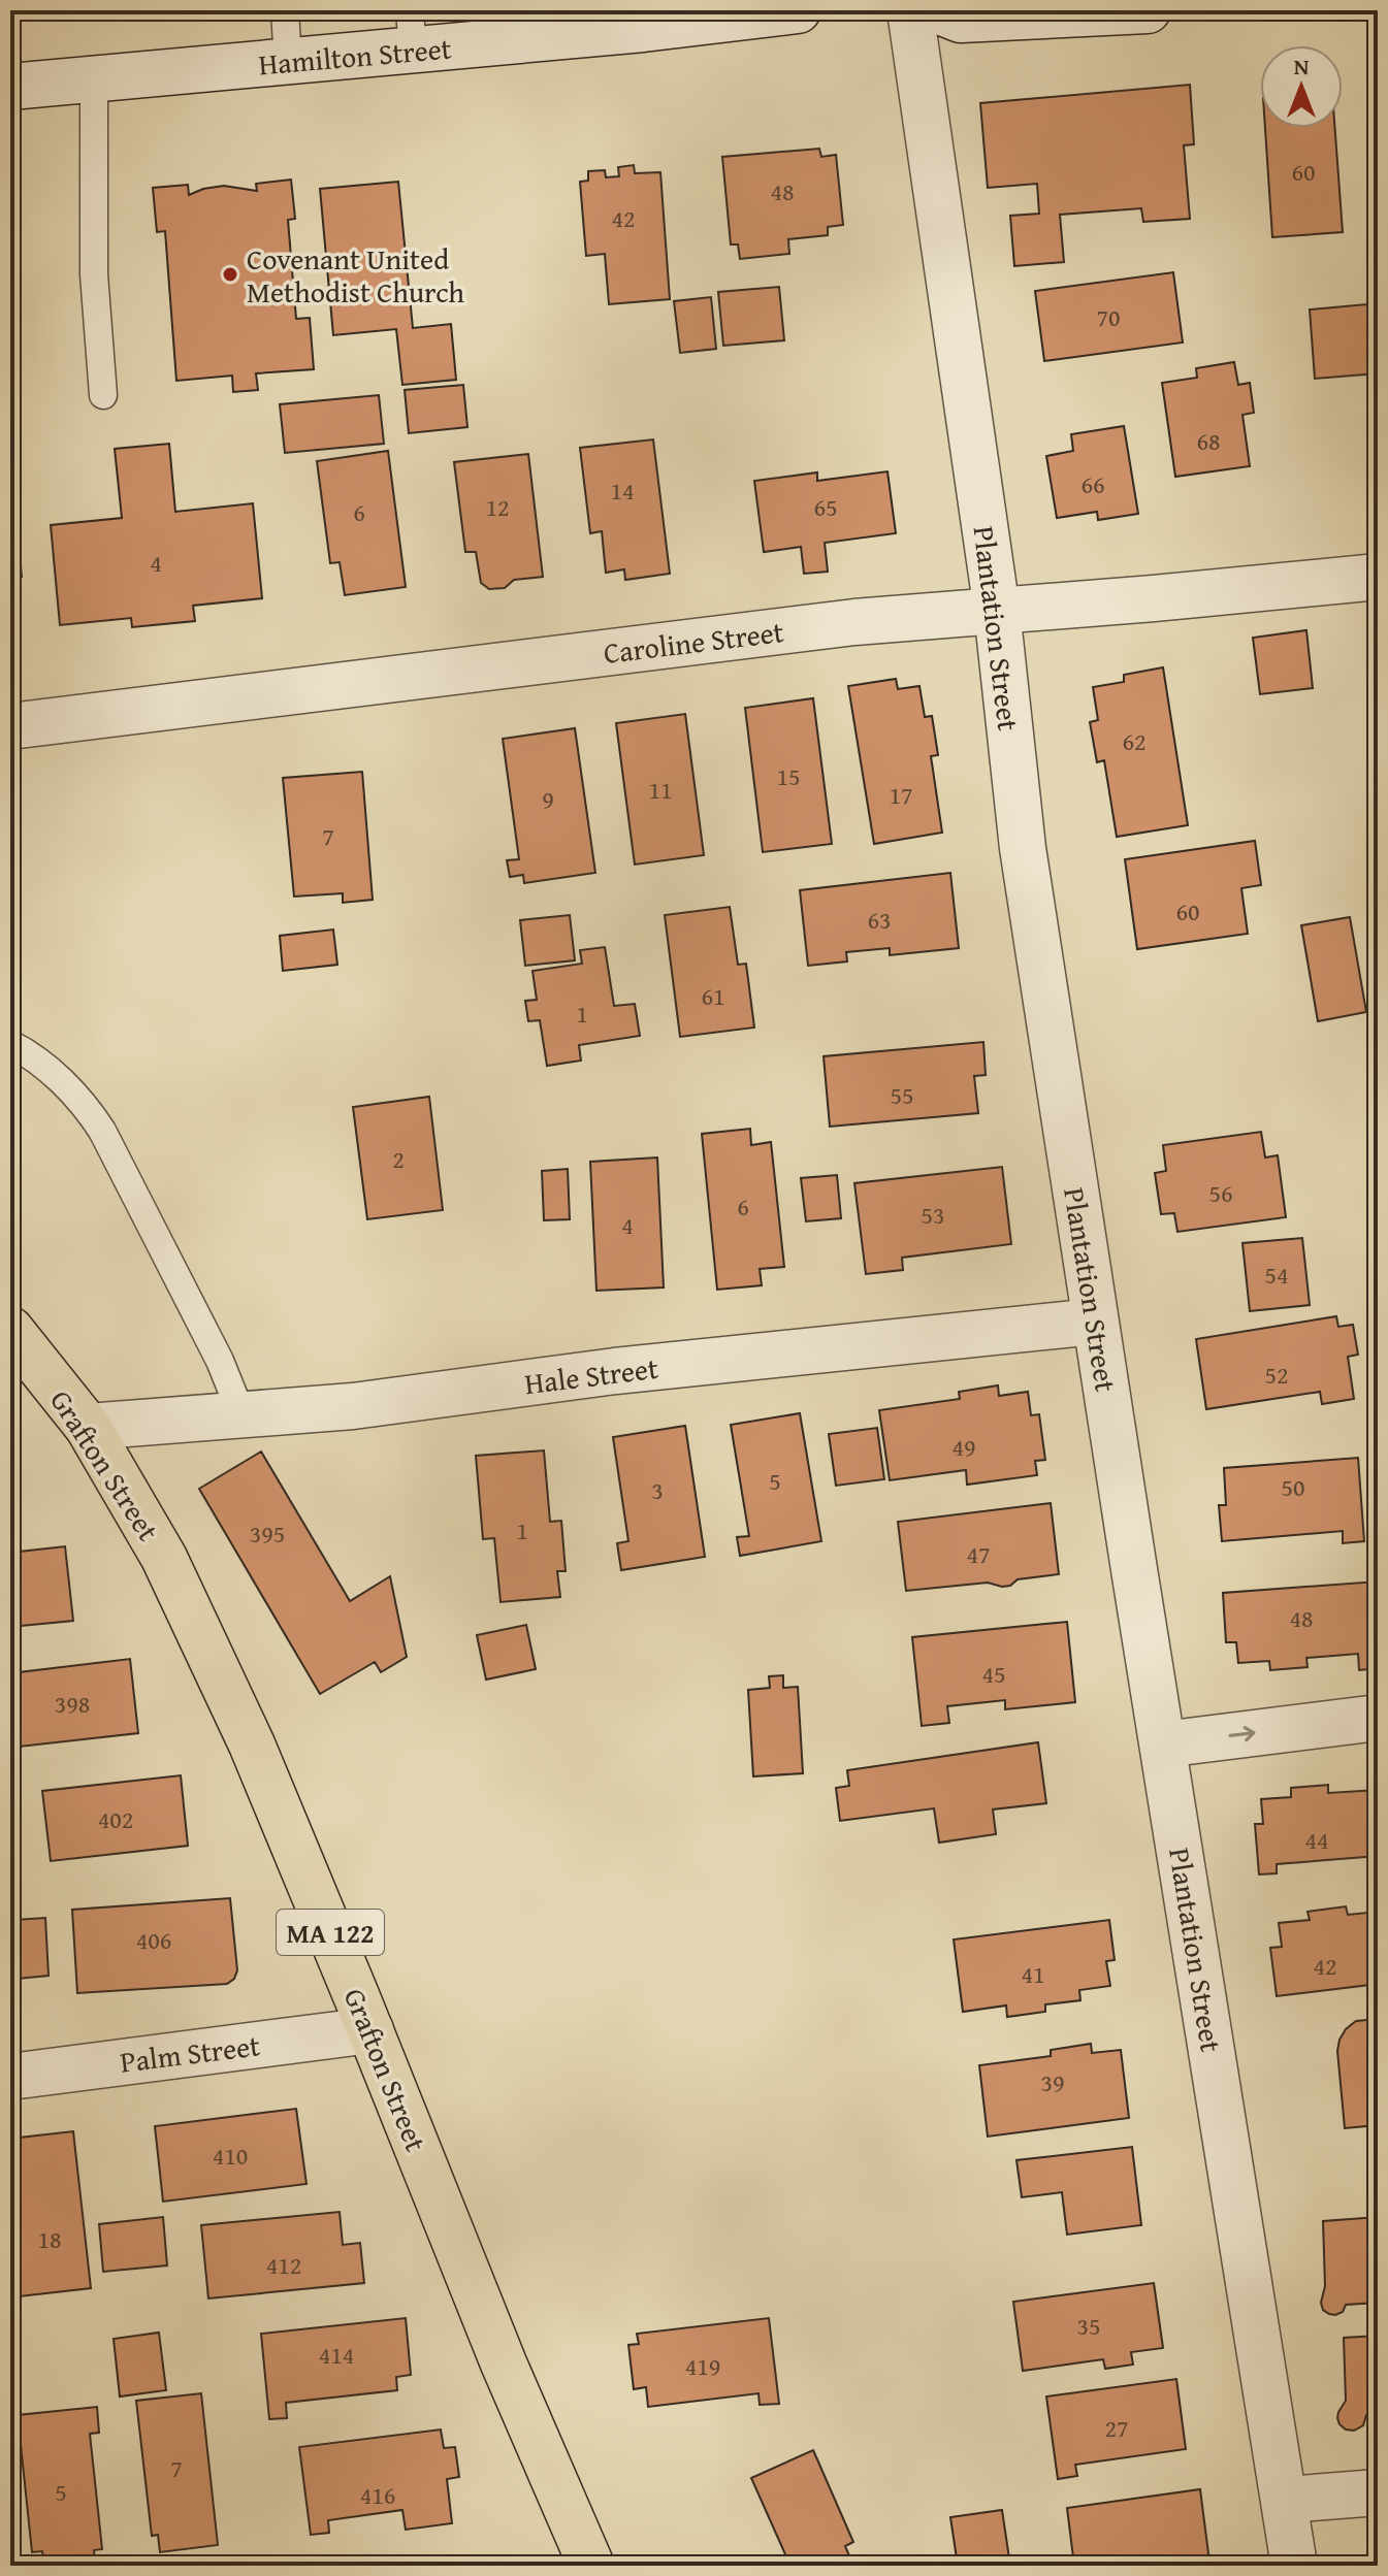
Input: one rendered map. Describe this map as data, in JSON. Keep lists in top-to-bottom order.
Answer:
{
  "streets": {
    "highway": ["Grafton Street", "MA 122"],
    "street": [
      "Hamilton Street",
      "Plantation Street",
      "Caroline Street",
      "Hale Street",
      "Palm Street"
    ]
  },
  "crossings": [
    ["Plantation Street", "Caroline Street"],
    ["Plantation Street", "Hale Street"],
    ["Hale Street", "Grafton Street"],
    ["Grafton Street", "Palm Street"]
  ],
  "places": ["Covenant United Methodist Church"],
  "house_numbers": [
    "60",
    "48",
    "42",
    "70",
    "68",
    "66",
    "14",
    "12",
    "65",
    "6",
    "4",
    "62",
    "15",
    "11",
    "17",
    "9",
    "7",
    "60",
    "63",
    "61",
    "1",
    "55",
    "2",
    "56",
    "6",
    "53",
    "4",
    "54",
    "52",
    "49",
    "5",
    "50",
    "3",
    "1",
    "395",
    "47",
    "48",
    "45",
    "398",
    "402",
    "44",
    "406",
    "42",
    "41",
    "39",
    "410",
    "18",
    "412",
    "35",
    "414",
    "419",
    "27",
    "7",
    "5",
    "416"
  ],
  "north": "top"
}
